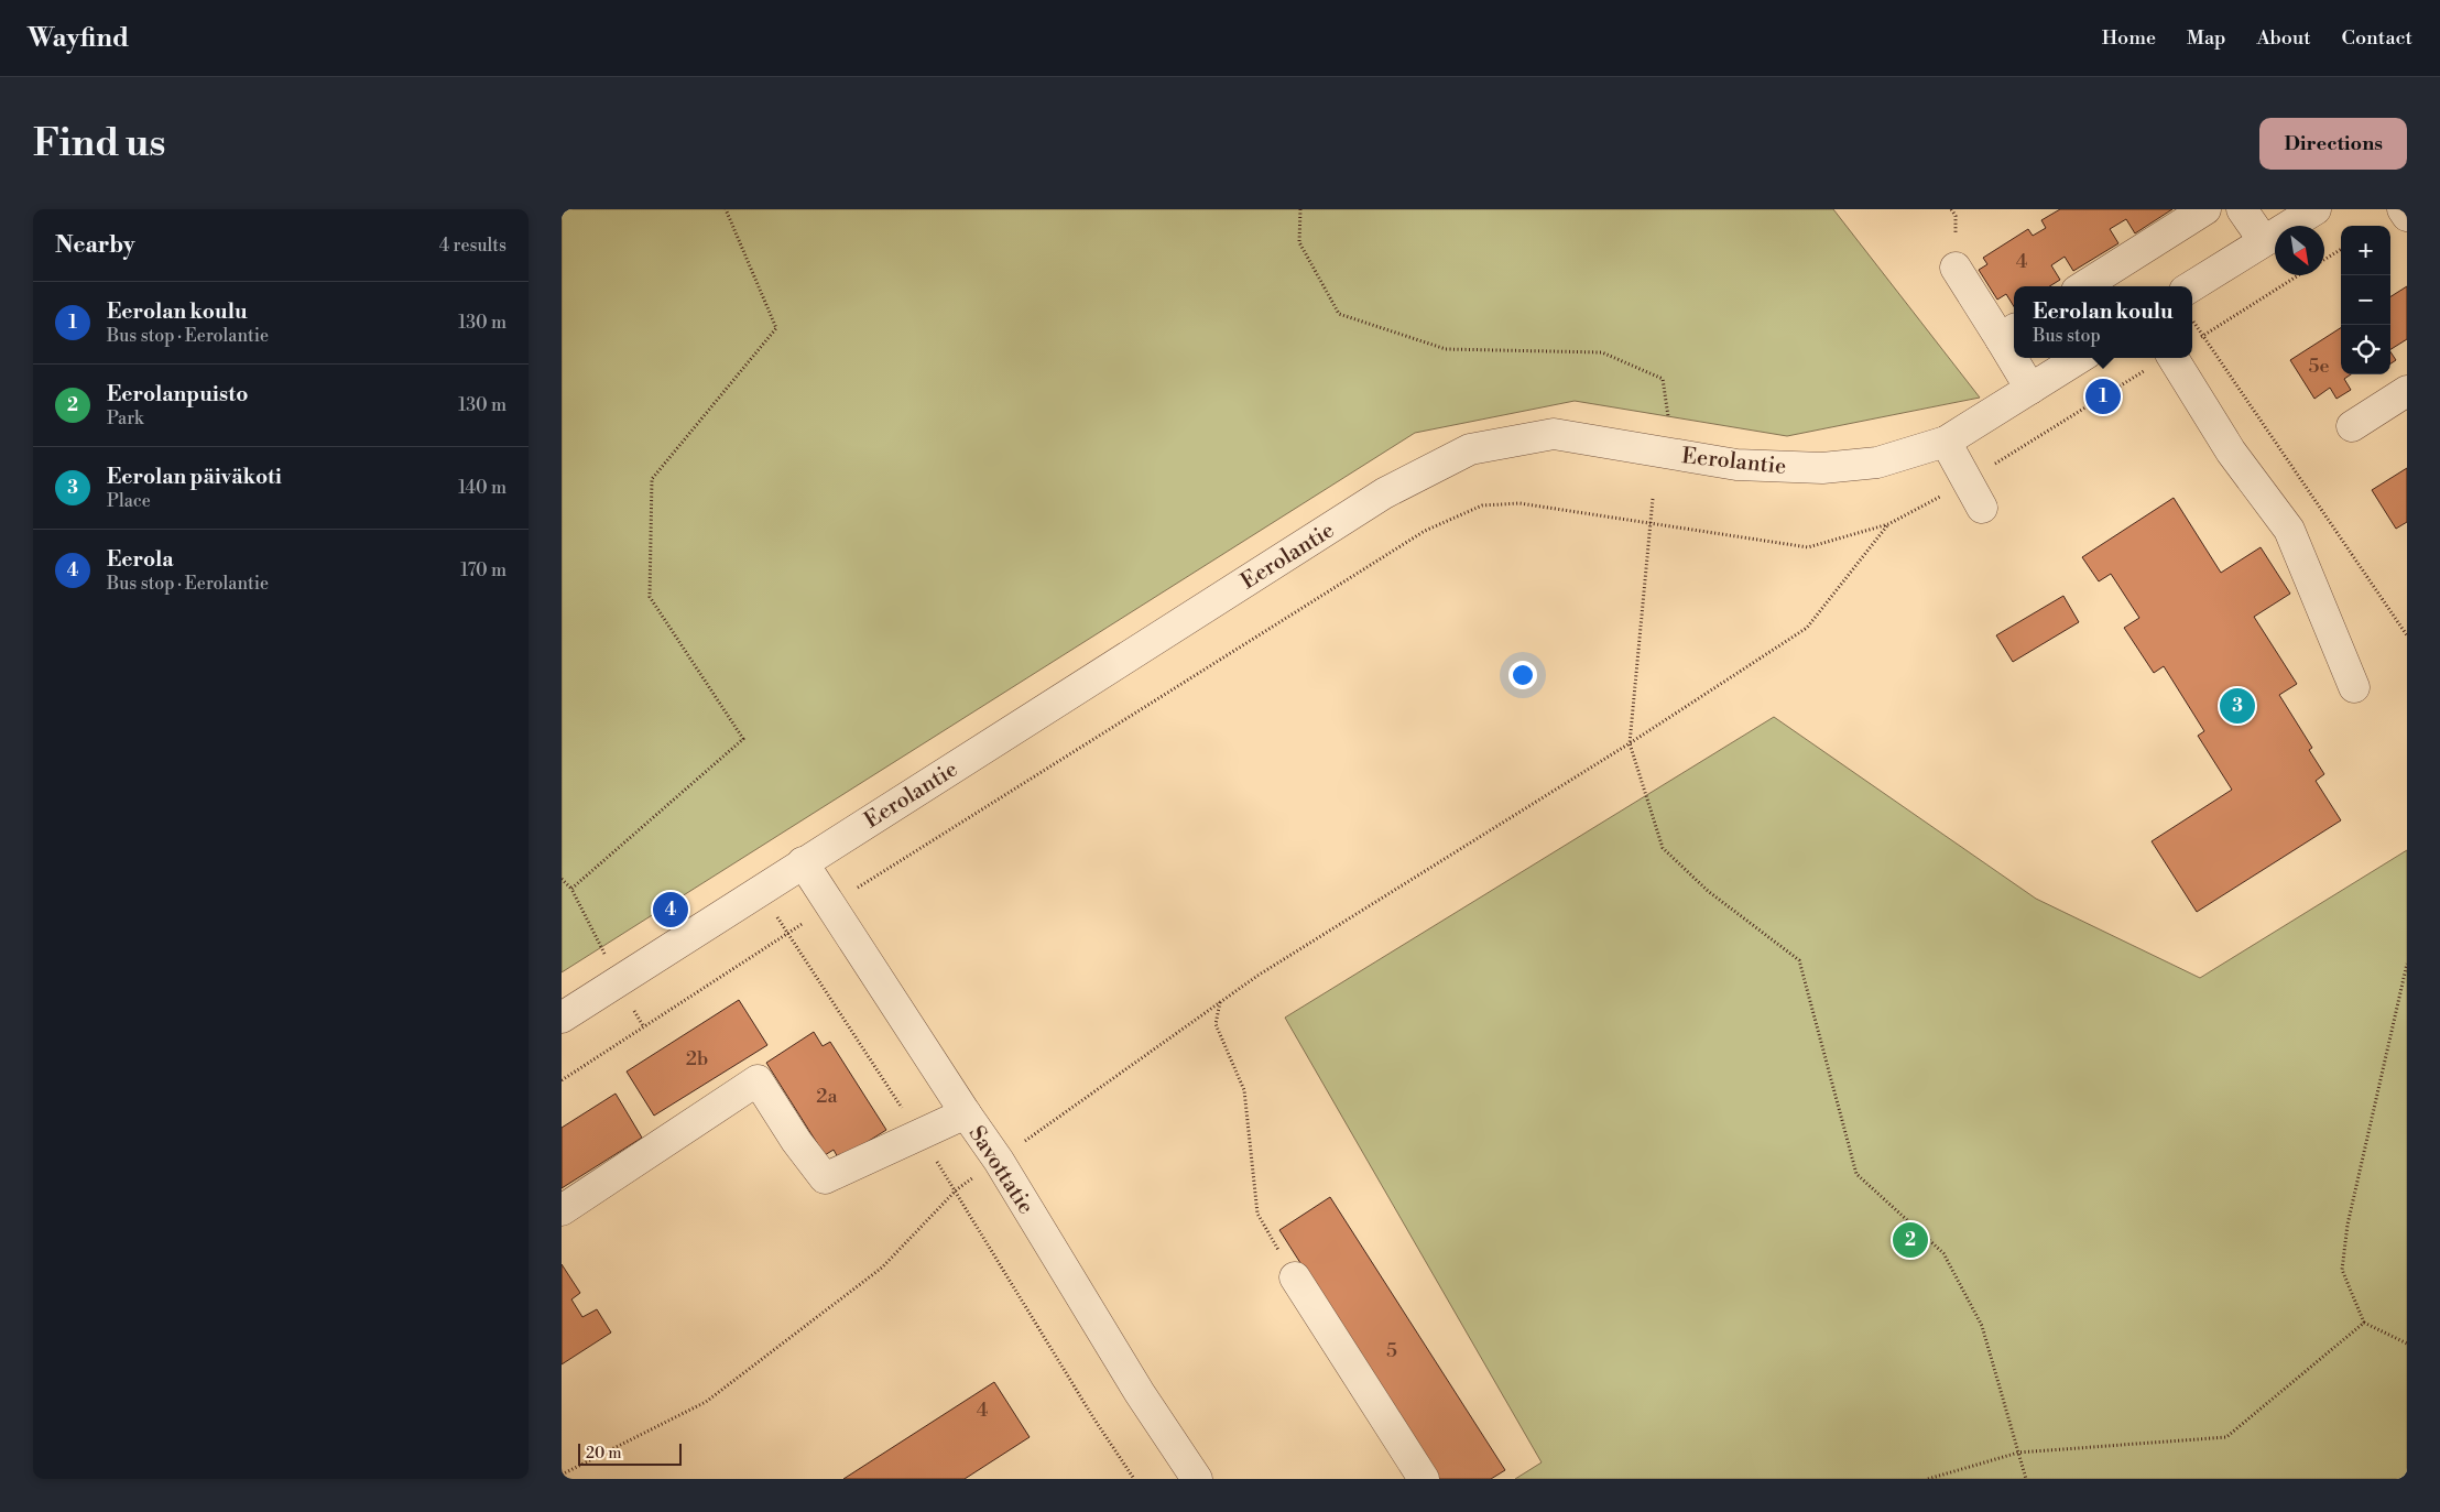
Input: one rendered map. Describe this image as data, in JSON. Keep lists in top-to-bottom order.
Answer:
{
  "streets": {
    "street": ["Eerolantie", "Savottatie"]
  },
  "crossings": [
    ["Eerolantie", "Savottatie"]
  ],
  "house_numbers": [
    "4",
    "5e",
    "2b",
    "2a",
    "5",
    "4"
  ],
  "scale_bar": "20 m",
  "north": "bottom right",
  "page": {
    "header": "Wayfind",
    "nav": [
      "Home",
      "Map",
      "About",
      "Contact"
    ],
    "buttons": "Directions",
    "title": "Find us",
    "heading": ["Nearby", "4 results"],
    "map_buttons": ["+", "−"],
    "list": [
      {
        "mark": "1",
        "name": "Eerolan koulu",
        "note": "Bus stop · Eerolantie",
        "value": "130 m"
      },
      {
        "mark": "2",
        "name": "Eerolanpuisto",
        "note": "Park",
        "value": "130 m"
      },
      {
        "mark": "3",
        "name": "Eerolan päiväkoti",
        "note": "Place",
        "value": "140 m"
      },
      {
        "mark": "4",
        "name": "Eerola",
        "note": "Bus stop · Eerolantie",
        "value": "170 m"
      }
    ],
    "popup": ["Eerolan koulu", "Bus stop"],
    "pins": [
      "1",
      "3",
      "4",
      "2"
    ],
    "scale": "20 m"
  }
}
